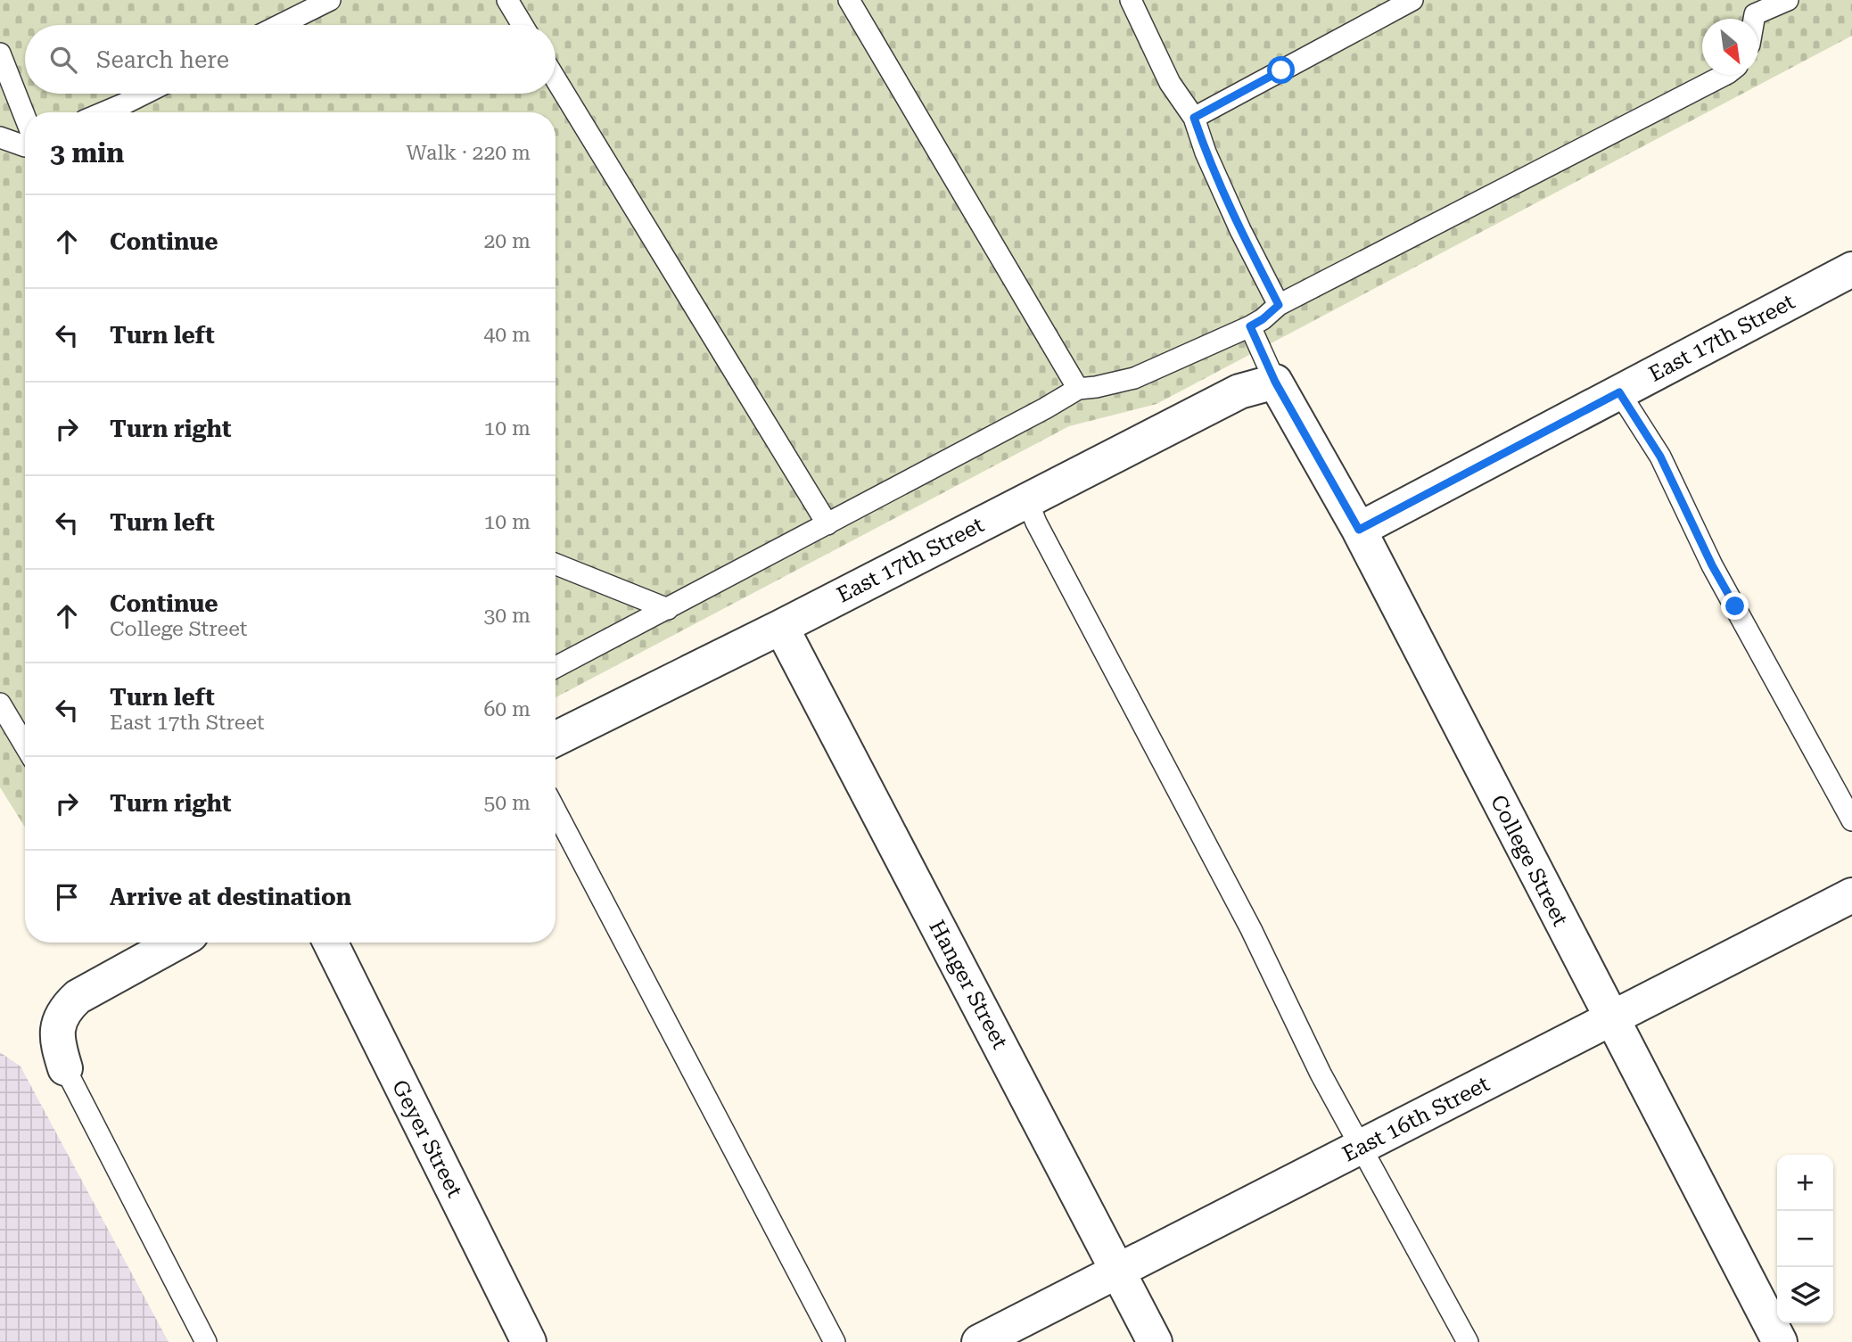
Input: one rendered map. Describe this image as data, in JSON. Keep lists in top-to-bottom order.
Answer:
{
  "streets": {
    "street": [
      "East 17th Street",
      "College Street",
      "Hanger Street",
      "East 16th Street",
      "Geyer Street"
    ]
  },
  "crossings": [
    ["East 17th Street", "College Street"],
    ["East 17th Street", "Hanger Street"],
    ["College Street", "East 16th Street"],
    ["Hanger Street", "East 16th Street"]
  ],
  "north": "bottom right",
  "page": {
    "search": "Search here",
    "heading": ["3 min", "Walk · 220 m"],
    "list": [
      ["Continue", "20 m"],
      ["Turn left", "40 m"],
      ["Turn right", "10 m"],
      ["Turn left", "10 m"],
      ["Continue", "College Street", "30 m"],
      ["Turn left", "East 17th Street", "60 m"],
      ["Turn right", "50 m"],
      "Arrive at destination"
    ],
    "map_buttons": ["+", "−"]
  }
}
